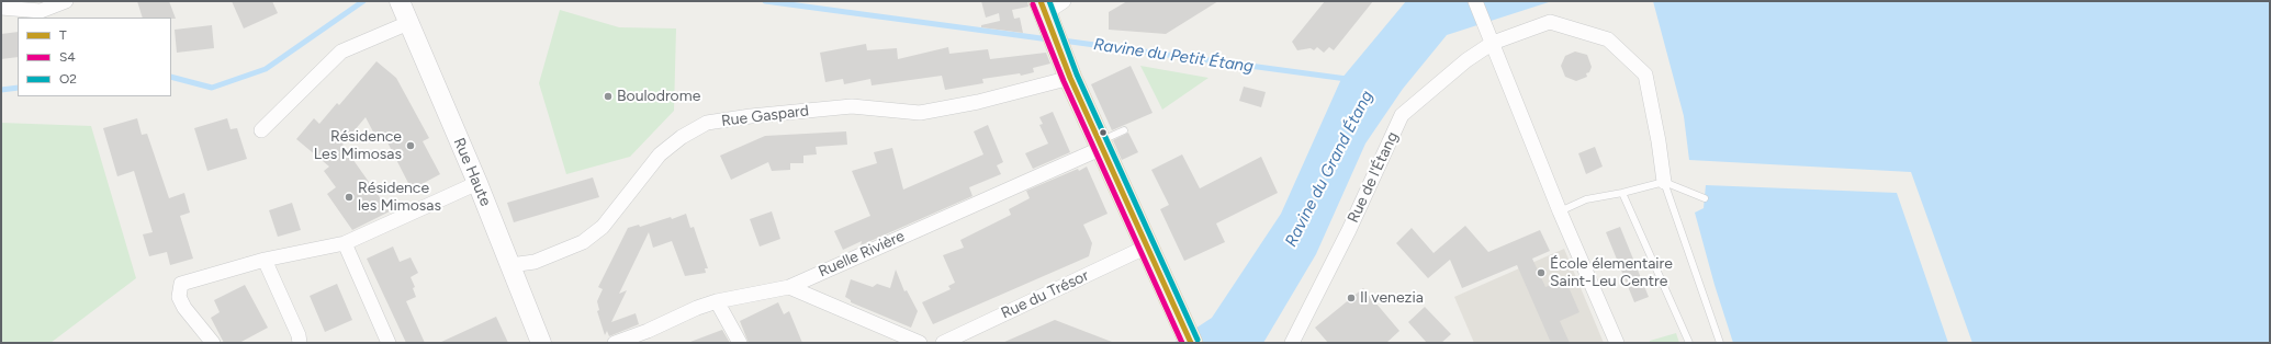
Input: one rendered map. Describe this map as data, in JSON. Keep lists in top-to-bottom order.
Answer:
{
  "streets": {
    "main road": ["Rue Haute"],
    "street": [
      "Rue Gaspard",
      "Rue de l'Étang",
      "Ruelle Rivière",
      "Rue du Trésor"
    ]
  },
  "crossings": [
    ["Rue Gaspard", "Rue Haute"]
  ],
  "water": ["Ravine du Petit Étang", "Ravine du Grand Étang"],
  "places": [
    "Boulodrome",
    "Résidence Les Mimosas",
    "Résidence les Mimosas",
    "École élementaire Saint-Leu Centre",
    "Il venezia"
  ],
  "lines": ["transit line T", "transit line O2", "transit line S4"],
  "legend": ["T", "S4", "O2"]
}
